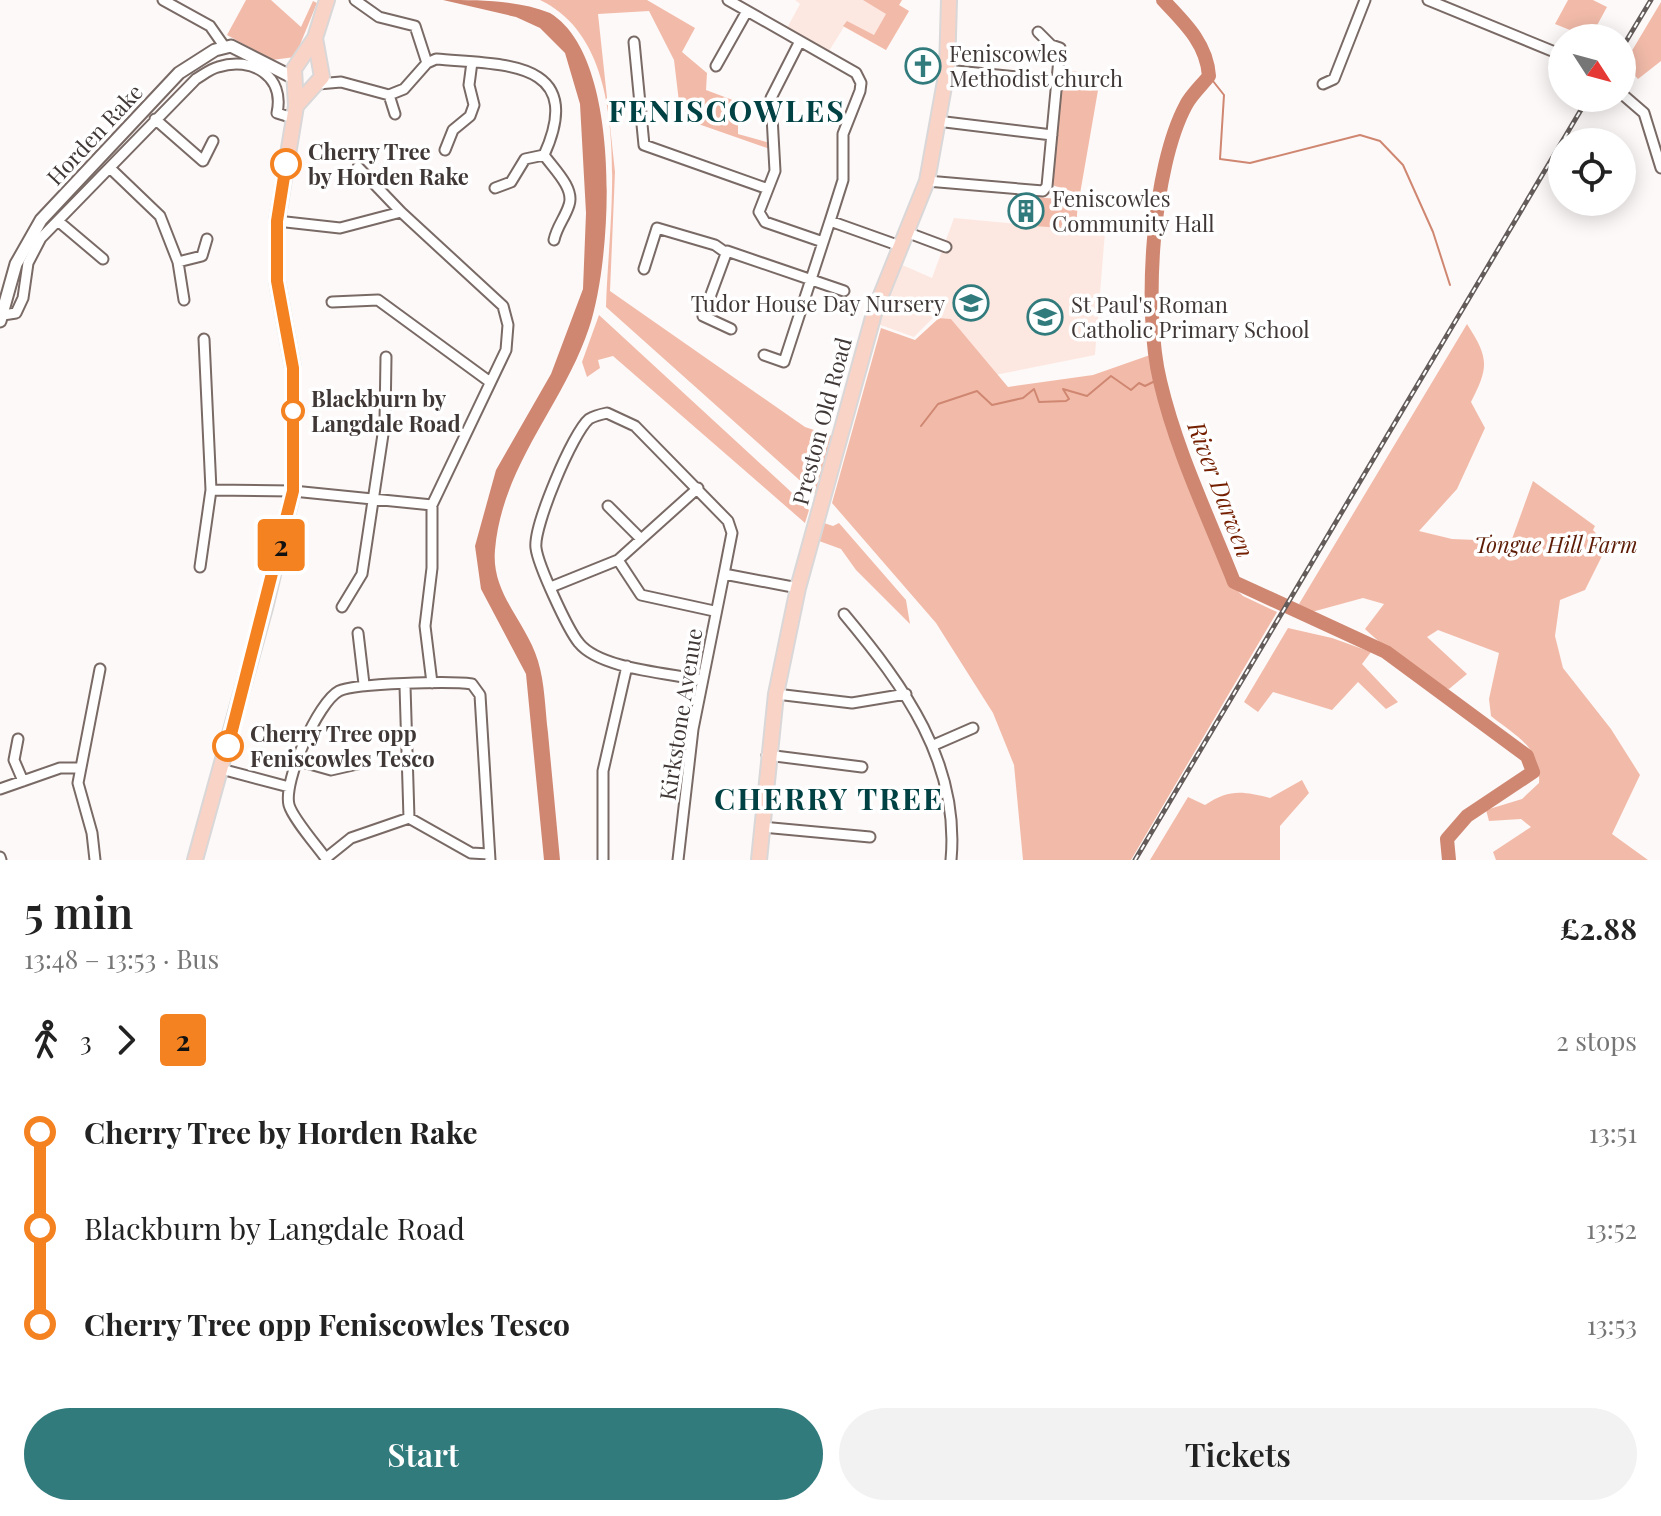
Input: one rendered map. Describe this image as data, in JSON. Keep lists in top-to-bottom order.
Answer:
{
  "streets": {
    "main road": ["Preston Old Road"],
    "street": ["Horden Rake", "Kirkstone Avenue"]
  },
  "districts": ["FENISCOWLES", "CHERRY TREE"],
  "water": ["River Darwen"],
  "parks": ["Tongue Hill Farm"],
  "places": {
    "church": ["Feniscowles Methodist church"],
    "other": ["Cherry Tree by Horden Rake", "Blackburn by Langdale Road", "Cherry Tree opp Feniscowles Tesco"],
    "building": ["Feniscowles Community Hall"],
    "school or university": ["Tudor House Day Nursery", "St Paul's Roman Catholic Primary School"]
  },
  "lines": ["bus line 2"],
  "north": "bottom right",
  "page": {
    "on_map": "2",
    "heading": ["5 min", "13:48 – 13:53 · Bus", "£2.88"],
    "legs": ["3", "2", "2 stops"],
    "list": [
      {
        "name": "Cherry Tree by Horden Rake",
        "value": "13:51"
      },
      {
        "name": "Blackburn by Langdale Road",
        "value": "13:52"
      },
      {
        "name": "Cherry Tree opp Feniscowles Tesco",
        "value": "13:53"
      }
    ],
    "buttons": ["Start", "Tickets"]
  }
}
